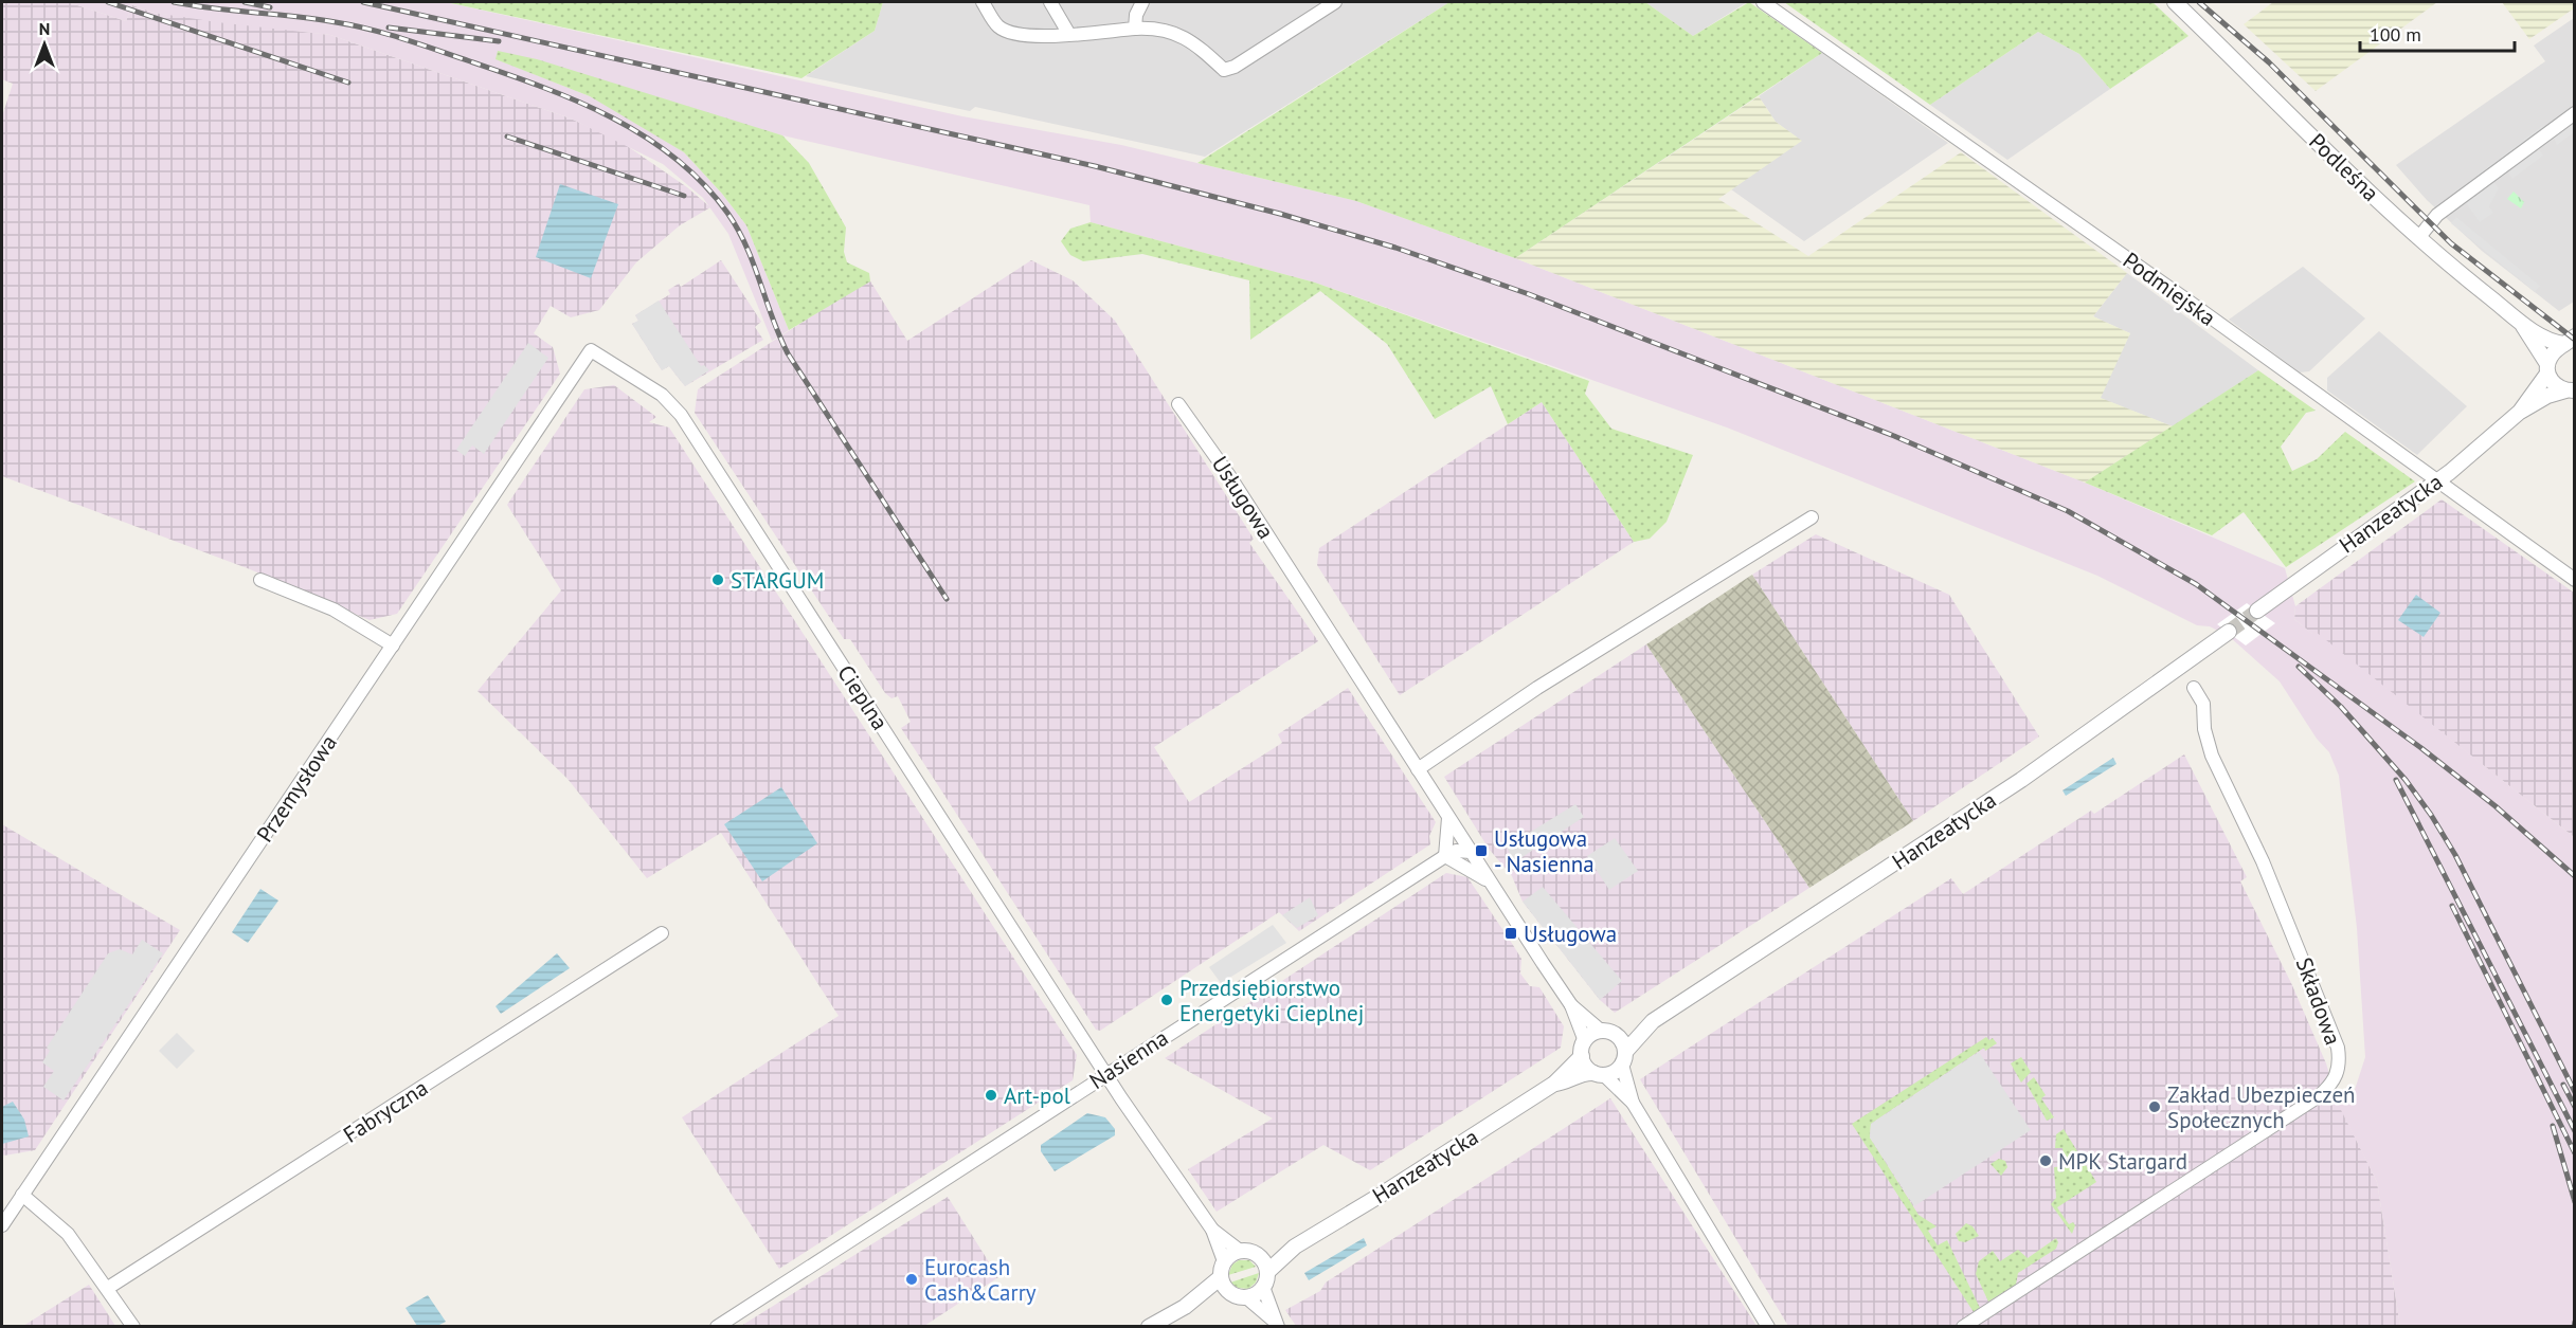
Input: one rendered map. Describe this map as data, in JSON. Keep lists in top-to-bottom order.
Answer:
{
  "streets": {
    "street": [
      "Podleśna",
      "Podmiejska",
      "Usługowa",
      "Hanzeatycka",
      "Cieplna",
      "Przemysłowa",
      "Składowa",
      "Nasienna",
      "Fabryczna"
    ]
  },
  "crossings": [
    ["Podleśna", "Hanzeatycka"],
    ["Podmiejska", "Hanzeatycka"],
    ["Usługowa", "Hanzeatycka"],
    ["Usługowa", "Nasienna"],
    ["Cieplna", "Przemysłowa"],
    ["Cieplna", "Nasienna"]
  ],
  "places": {
    "other": [
      "STARGUM",
      "Przedsiębiorstwo Energetyki Cieplnej",
      "Art-pol",
      "Zakład Ubezpieczeń Społecznych",
      "MPK Stargard",
      "Eurocash Cash&Carry"
    ],
    "transit": ["Usługowa - Nasienna", "Usługowa"]
  },
  "scale_bar": "100 m",
  "north": "top"
}
